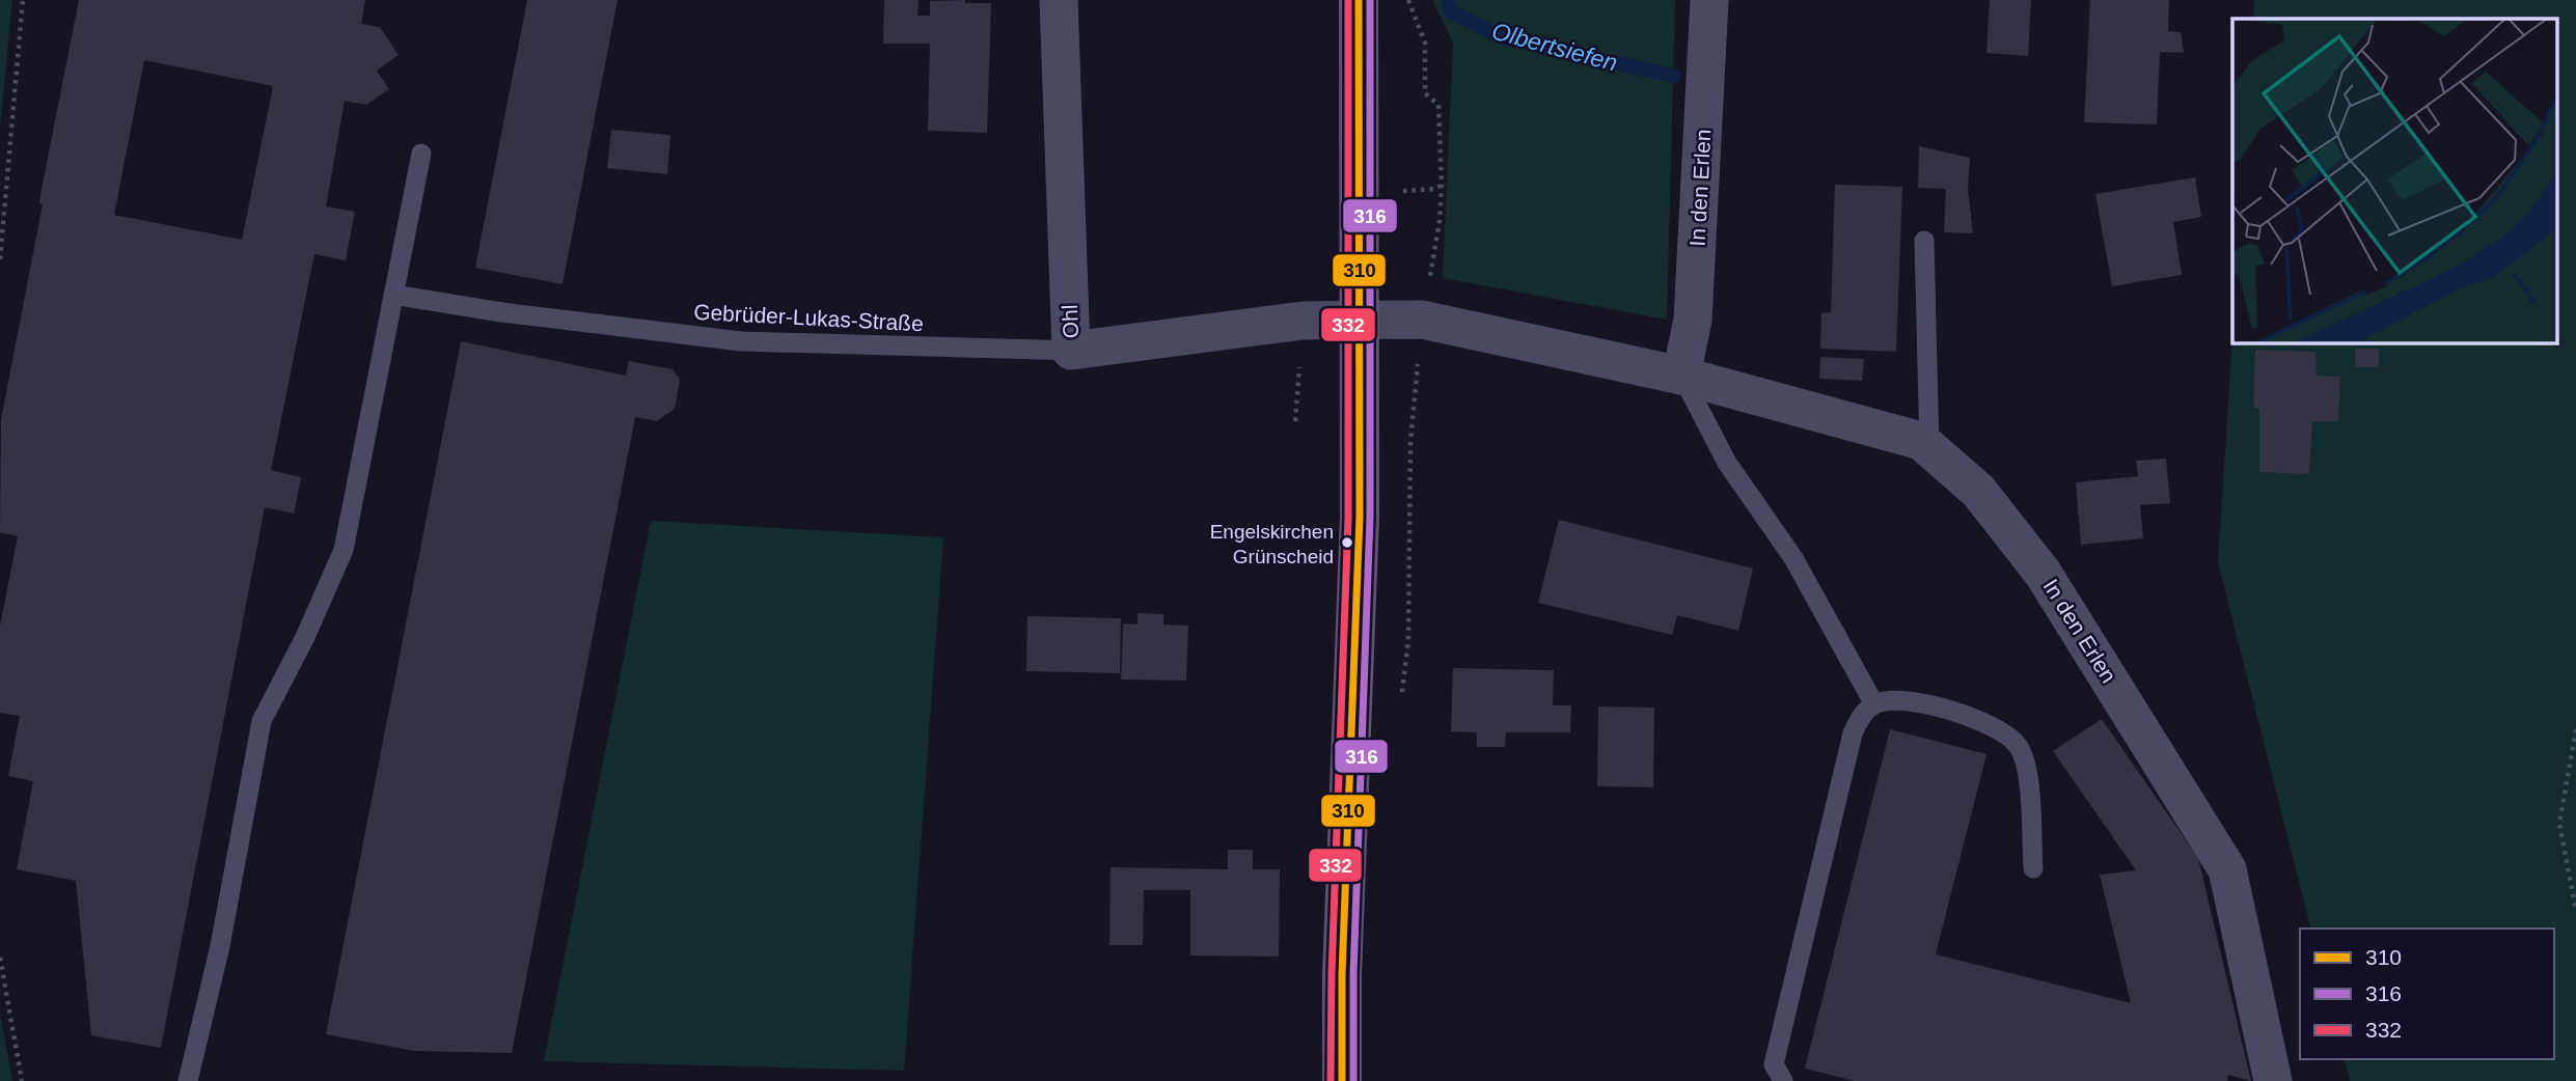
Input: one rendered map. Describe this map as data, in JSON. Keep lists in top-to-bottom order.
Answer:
{
  "streets": {
    "street": ["In den Erlen", "Ohl"],
    "lane": ["Gebrüder-Lukas-Straße"]
  },
  "crossings": [
    ["In den Erlen", "Ohl"],
    ["Gebrüder-Lukas-Straße", "Ohl"]
  ],
  "water": ["Olbertsiefen"],
  "places": ["Engelskirchen Grünscheid"],
  "lines": ["transit line 310", "transit line 316", "transit line 332"],
  "legend": ["310", "316", "332"]
}
